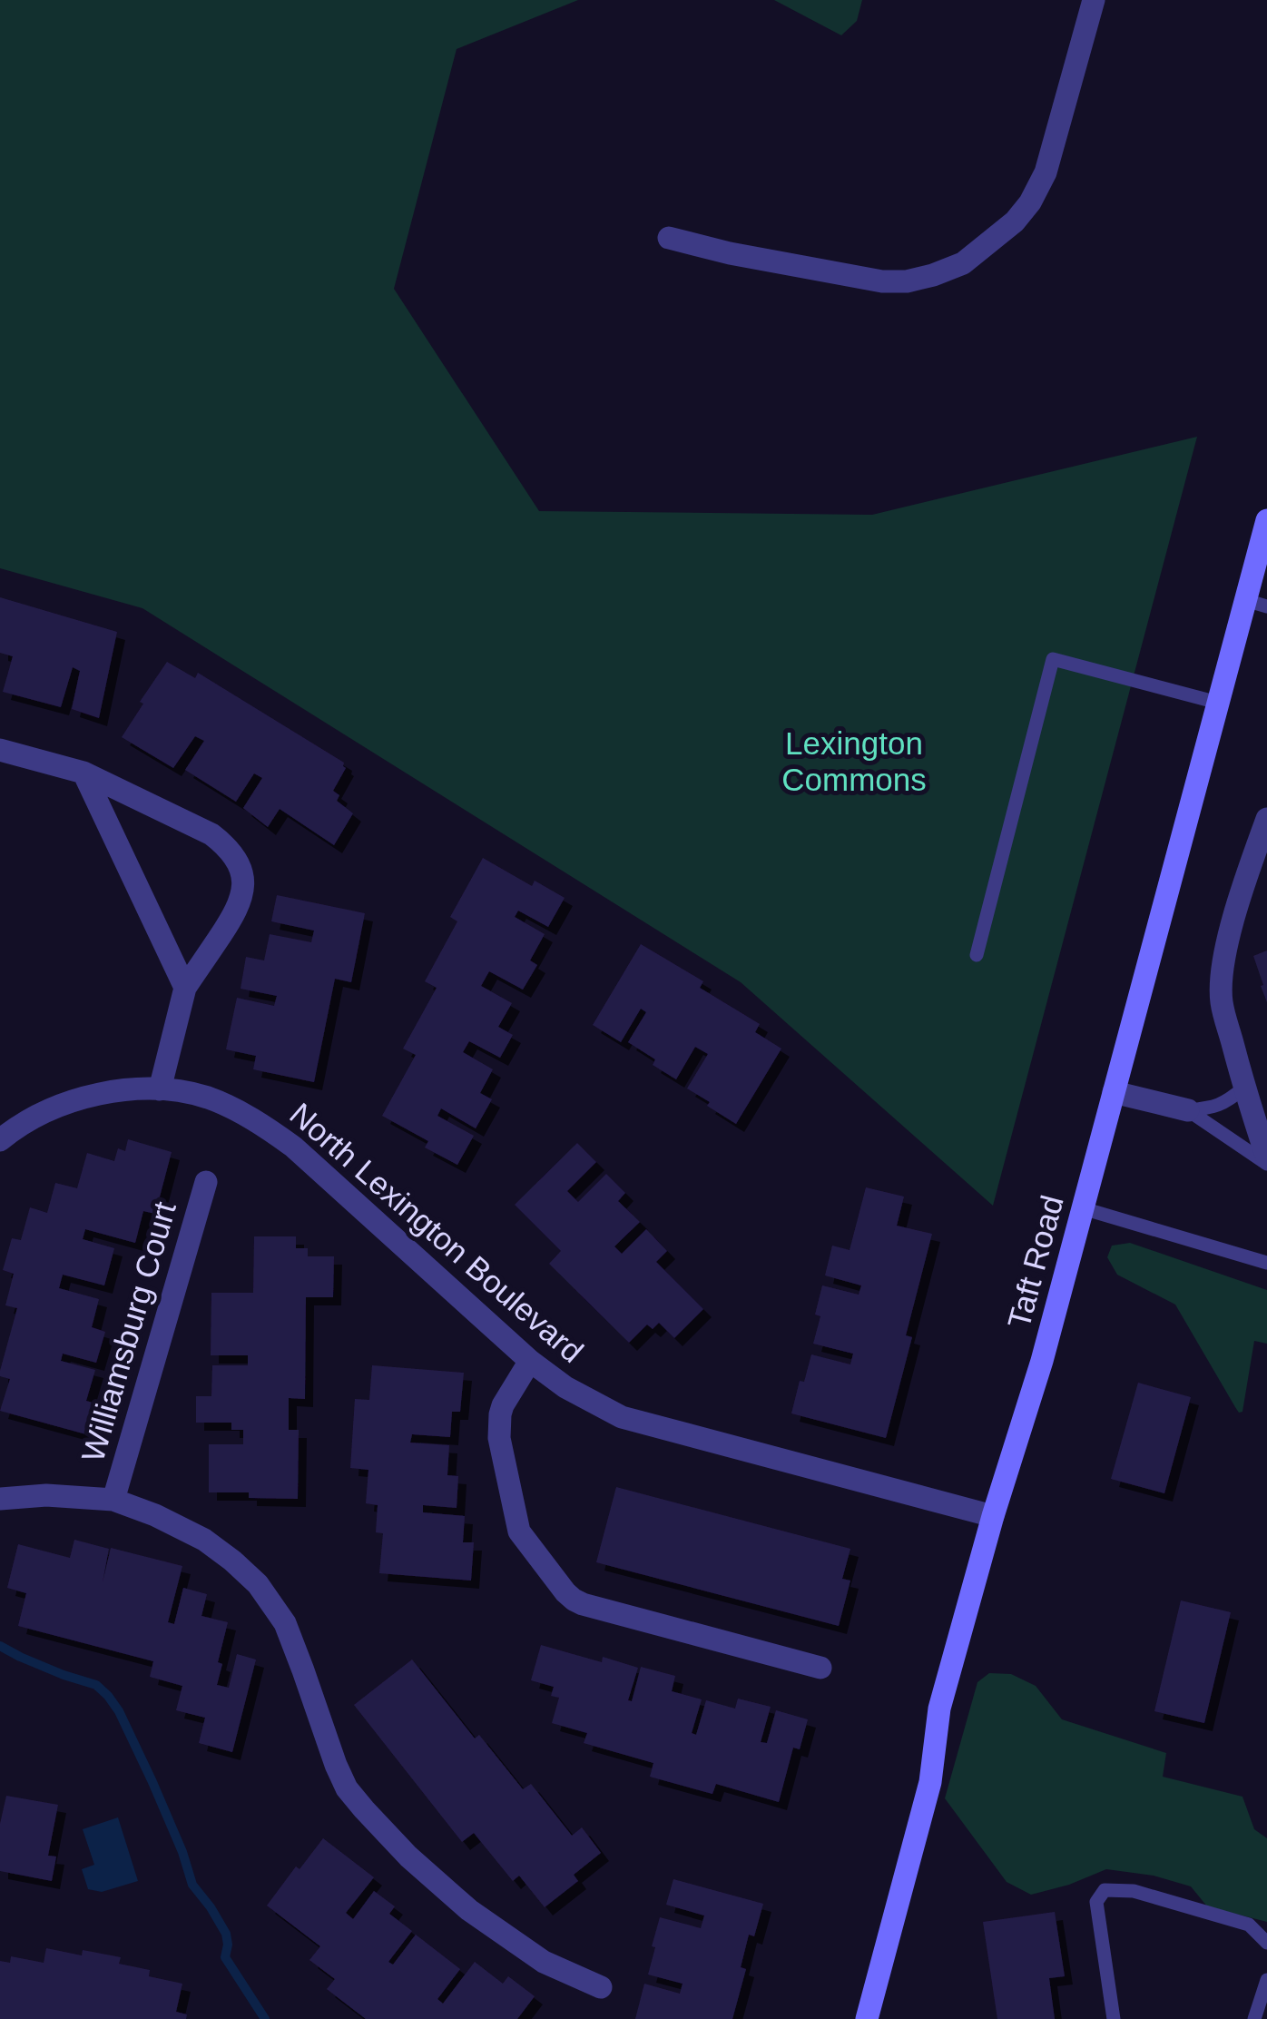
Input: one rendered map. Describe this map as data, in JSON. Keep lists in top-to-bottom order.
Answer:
{
  "streets": {
    "street": ["North Lexington Boulevard", "Taft Road", "Williamsburg Court"]
  },
  "crossings": [
    ["North Lexington Boulevard", "Taft Road"]
  ],
  "parks": ["Lexington Commons"]
}
